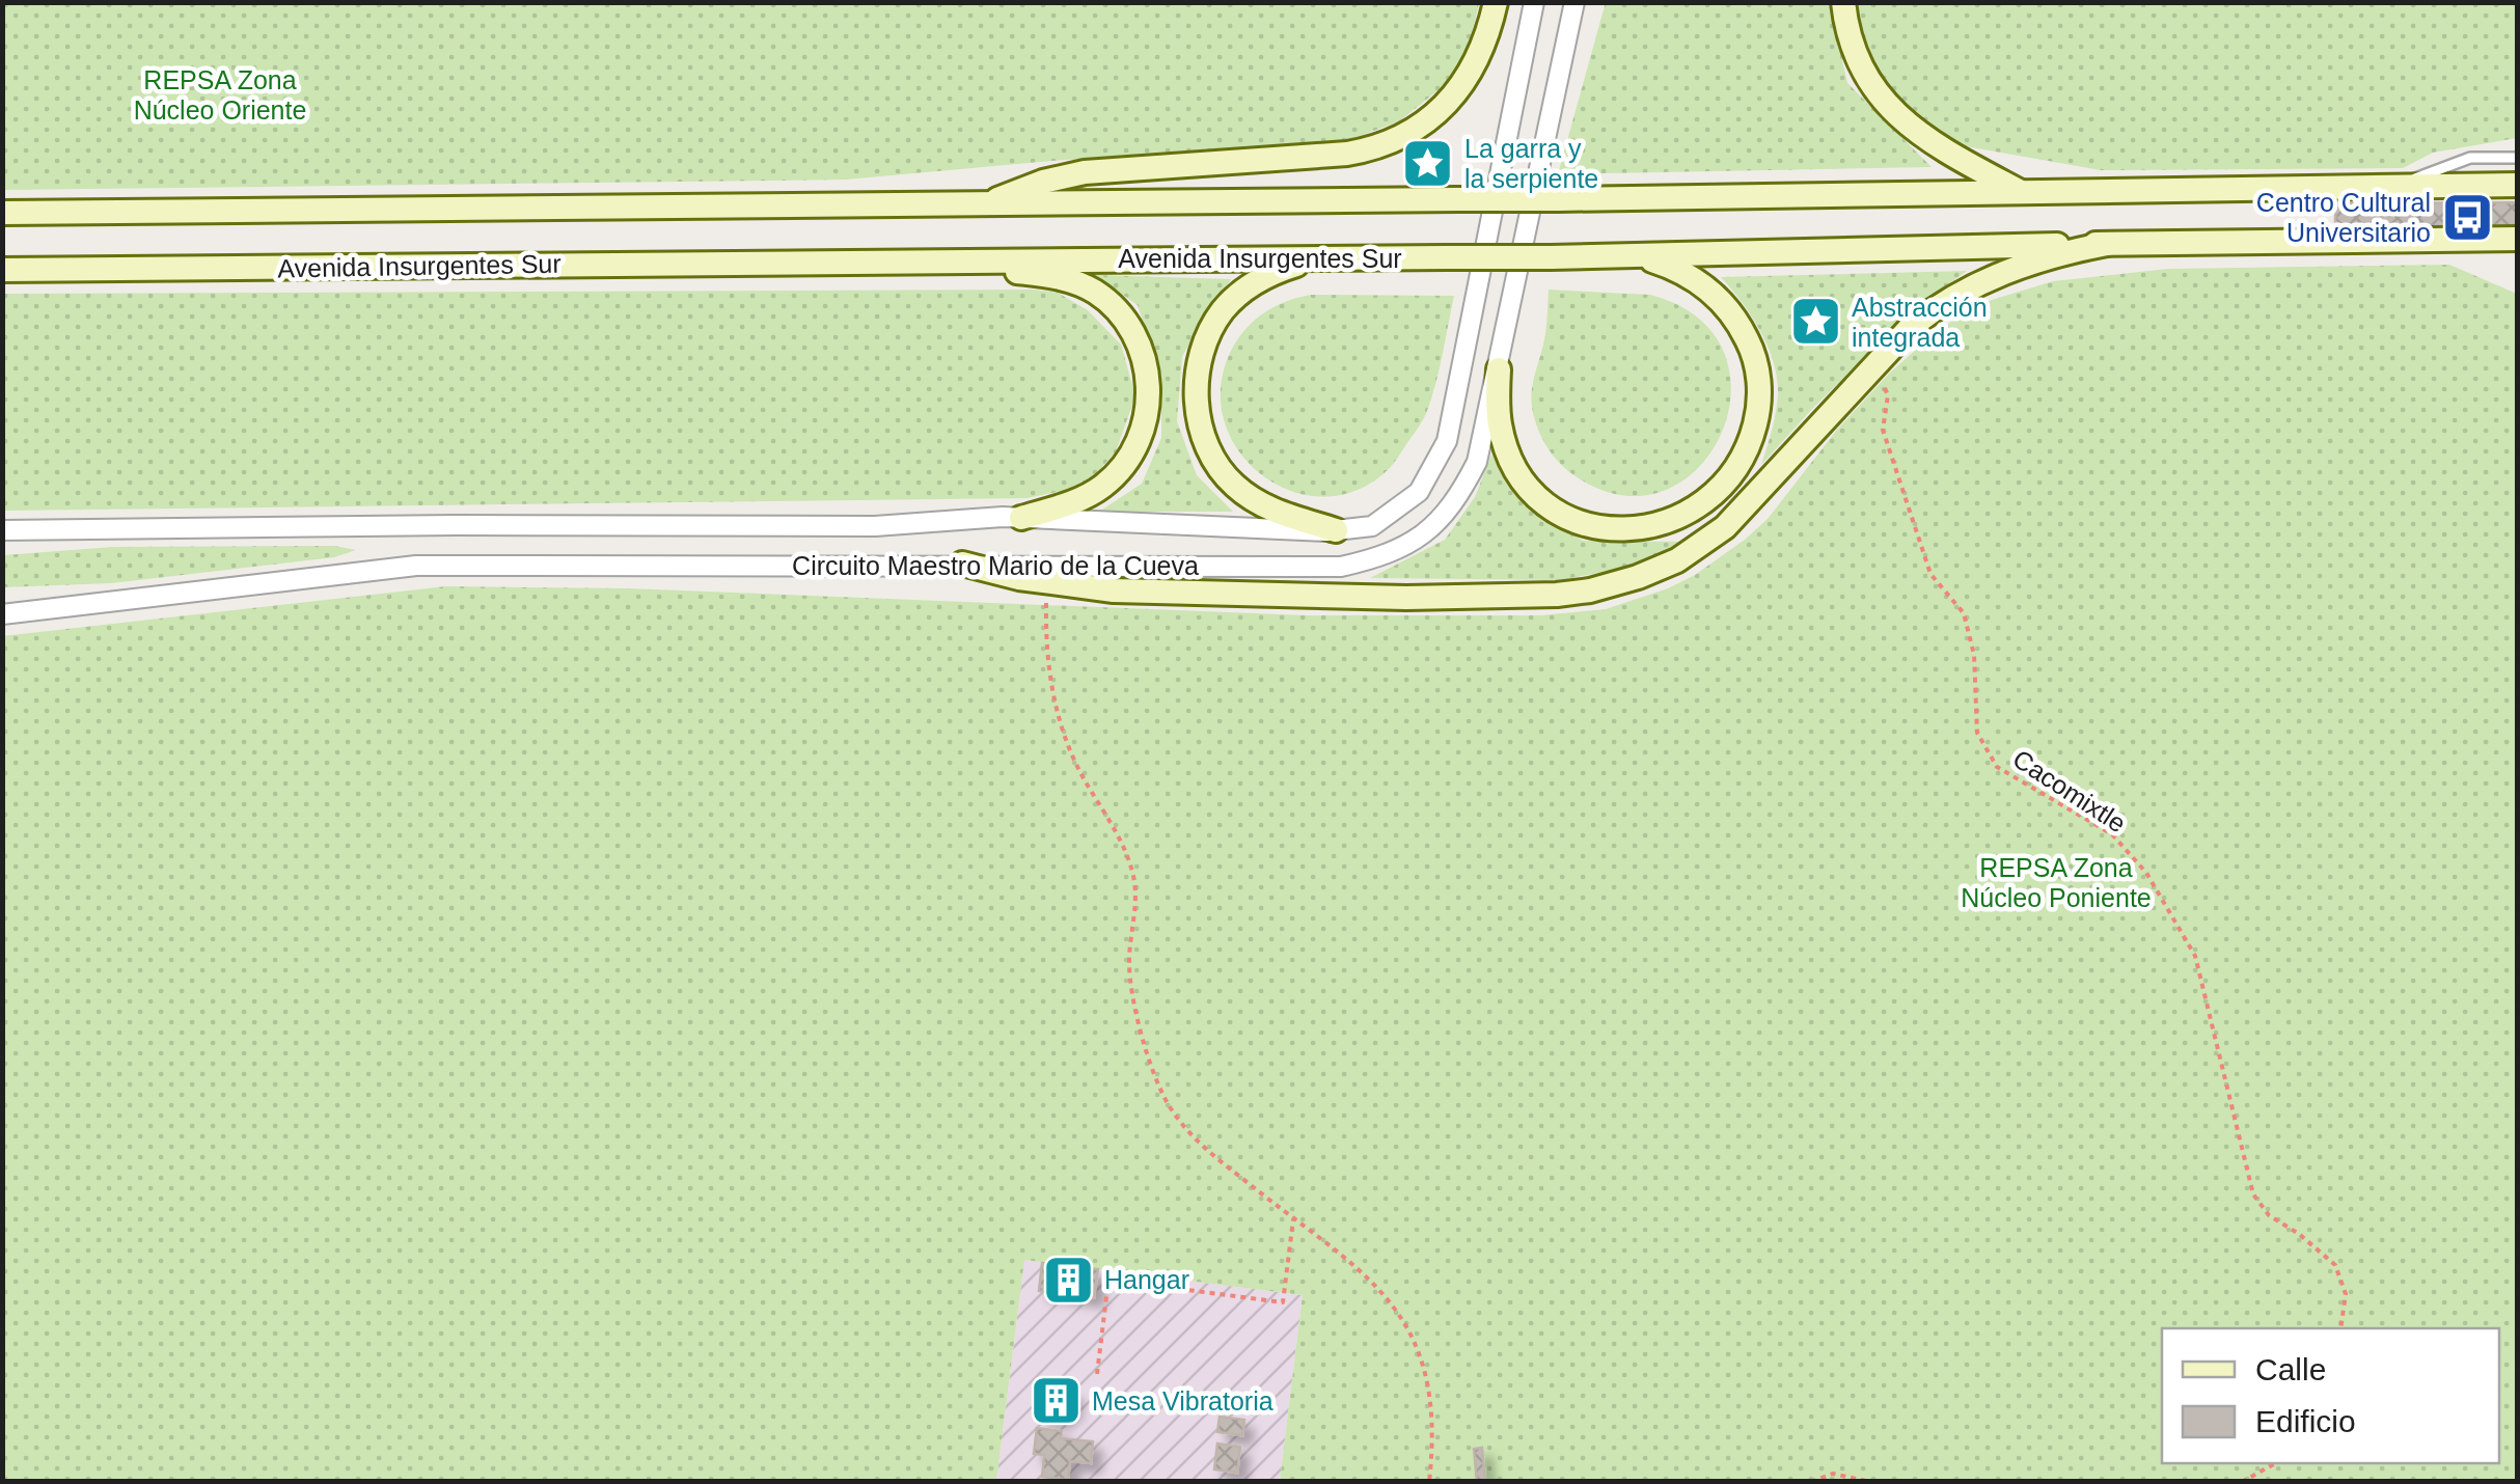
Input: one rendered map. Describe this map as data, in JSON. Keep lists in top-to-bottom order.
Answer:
{
  "streets": {
    "main road": ["Avenida Insurgentes Sur"],
    "street": ["Circuito Maestro Mario de la Cueva"],
    "path": ["Cacomixtle"]
  },
  "parks": ["REPSA Zona Núcleo Oriente", "REPSA Zona Núcleo Poniente"],
  "places": {
    "place": ["La garra y la serpiente", "Abstracción integrada"],
    "bus stop": ["Centro Cultural Universitario"],
    "building": ["Hangar", "Mesa Vibratoria"]
  },
  "legend": ["Calle", "Edificio"]
}
